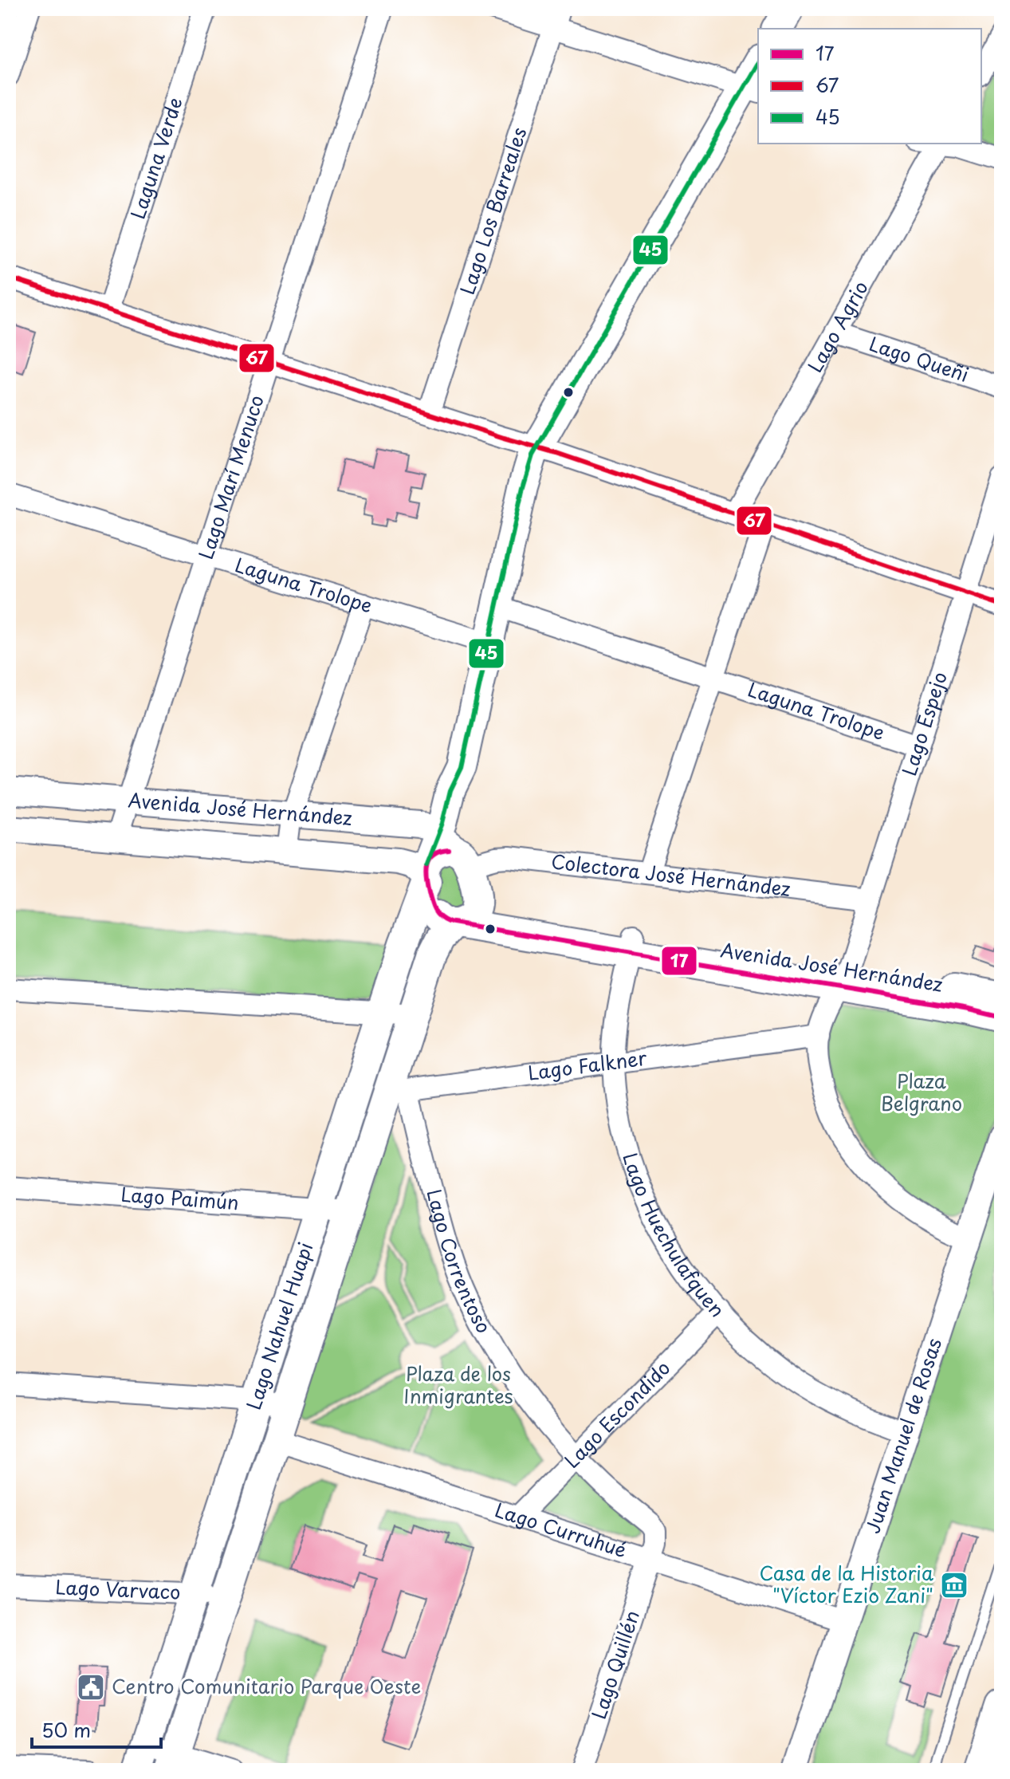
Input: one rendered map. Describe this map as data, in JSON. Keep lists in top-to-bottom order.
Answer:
{
  "streets": {
    "main road": ["Avenida José Hernández", "Lago Nahuel Huapi"],
    "street": [
      "Laguna Verde",
      "Lago Los Barreales",
      "Lago Agrio",
      "Lago Queñi",
      "Lago Marí Menuco",
      "Laguna Trolope",
      "Lago Espejo",
      "Colectora José Hernández",
      "Lago Falkner",
      "Lago Paimún",
      "Lago Huechulafquen",
      "Lago Correntoso",
      "Lago Escondido",
      "Juan Manuel de Rosas",
      "Lago Curruhué",
      "Lago Varvaco",
      "Lago Quillén"
    ]
  },
  "crossings": [
    ["Lago Agrio", "Lago Queñi"],
    ["Lago Marí Menuco", "Laguna Trolope"],
    ["Lago Marí Menuco", "Avenida José Hernández"],
    ["Laguna Trolope", "Lago Espejo"],
    ["Lago Espejo", "Avenida José Hernández"],
    ["Lago Espejo", "Colectora José Hernández"],
    ["Lago Espejo", "Lago Falkner"],
    ["Avenida José Hernández", "Colectora José Hernández"],
    ["Avenida José Hernández", "Lago Huechulafquen"],
    ["Avenida José Hernández", "Lago Nahuel Huapi"],
    ["Colectora José Hernández", "Lago Nahuel Huapi"],
    ["Lago Falkner", "Lago Huechulafquen"],
    ["Lago Falkner", "Lago Correntoso"],
    ["Lago Falkner", "Lago Nahuel Huapi"],
    ["Lago Paimún", "Lago Nahuel Huapi"],
    ["Lago Huechulafquen", "Lago Escondido"],
    ["Lago Huechulafquen", "Juan Manuel de Rosas"],
    ["Lago Correntoso", "Lago Nahuel Huapi"],
    ["Lago Correntoso", "Lago Escondido"],
    ["Lago Correntoso", "Lago Curruhué"],
    ["Lago Correntoso", "Lago Quillén"],
    ["Lago Nahuel Huapi", "Lago Curruhué"],
    ["Lago Nahuel Huapi", "Lago Varvaco"],
    ["Lago Escondido", "Lago Curruhué"],
    ["Juan Manuel de Rosas", "Lago Curruhué"],
    ["Lago Curruhué", "Lago Quillén"]
  ],
  "parks": ["Plaza Belgrano", "Plaza de los Inmigrantes"],
  "places": {
    "museum": ["Casa de la Historia \"Víctor Ezio Zani\""],
    "public building": ["Centro Comunitario Parque Oeste"]
  },
  "lines": ["transit line 45", "transit line 67", "transit line 17"],
  "legend": ["17", "67", "45"],
  "scale_bar": "50 m"
}
